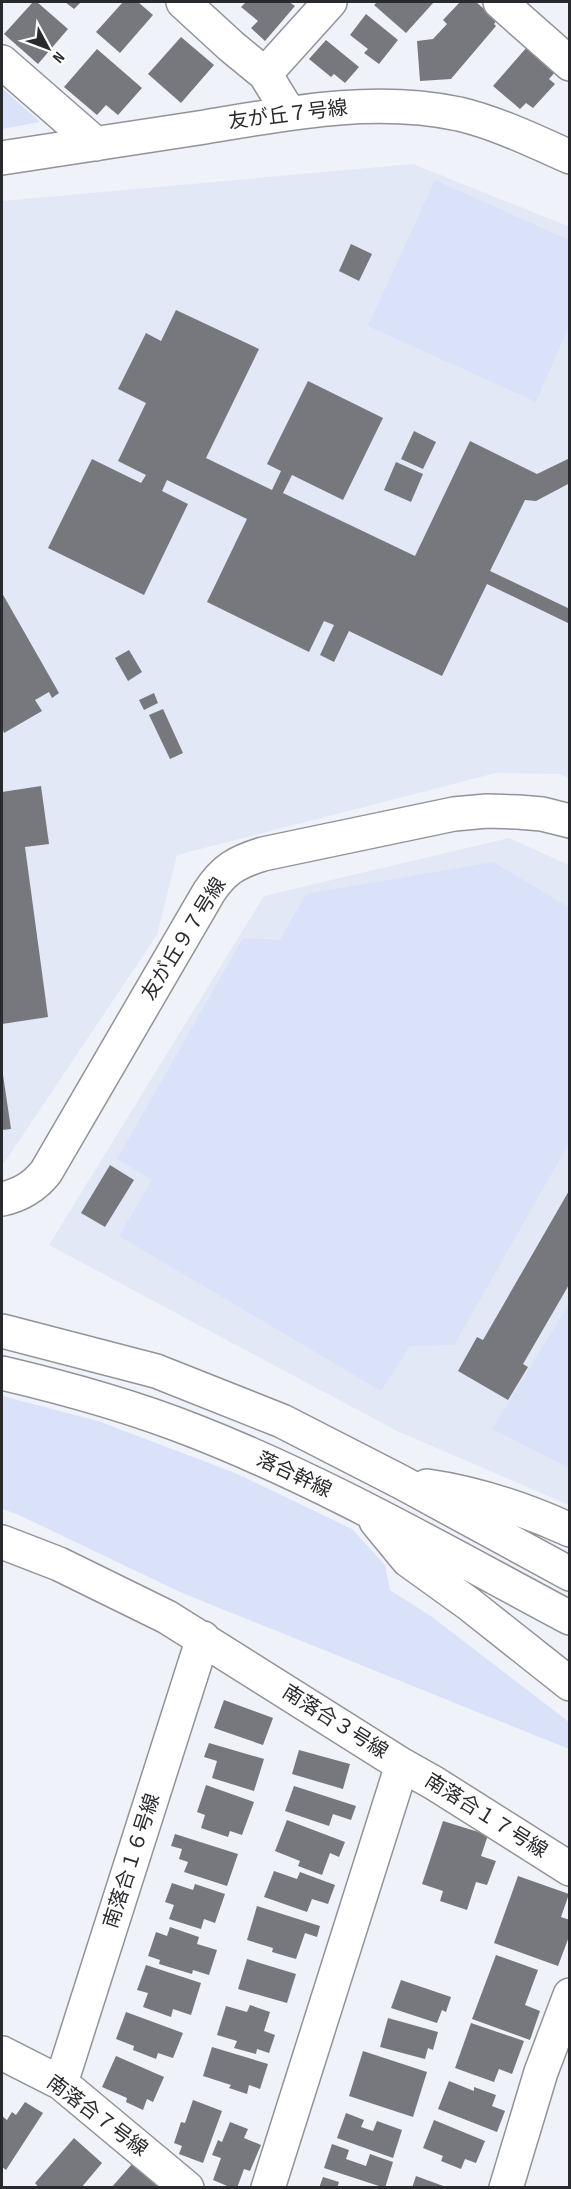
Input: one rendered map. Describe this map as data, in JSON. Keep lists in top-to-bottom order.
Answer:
{
  "streets": {
    "street": [
      "友が丘７号線",
      "友が丘９７号線",
      "落合幹線",
      "南落合３号線",
      "南落合１７号線",
      "南落合１６号線",
      "南落合７号線"
    ]
  },
  "crossings": [
    ["南落合３号線", "南落合１７号線"],
    ["南落合３号線", "南落合１６号線"],
    ["南落合１６号線", "南落合７号線"]
  ],
  "north": "bottom right"
}
